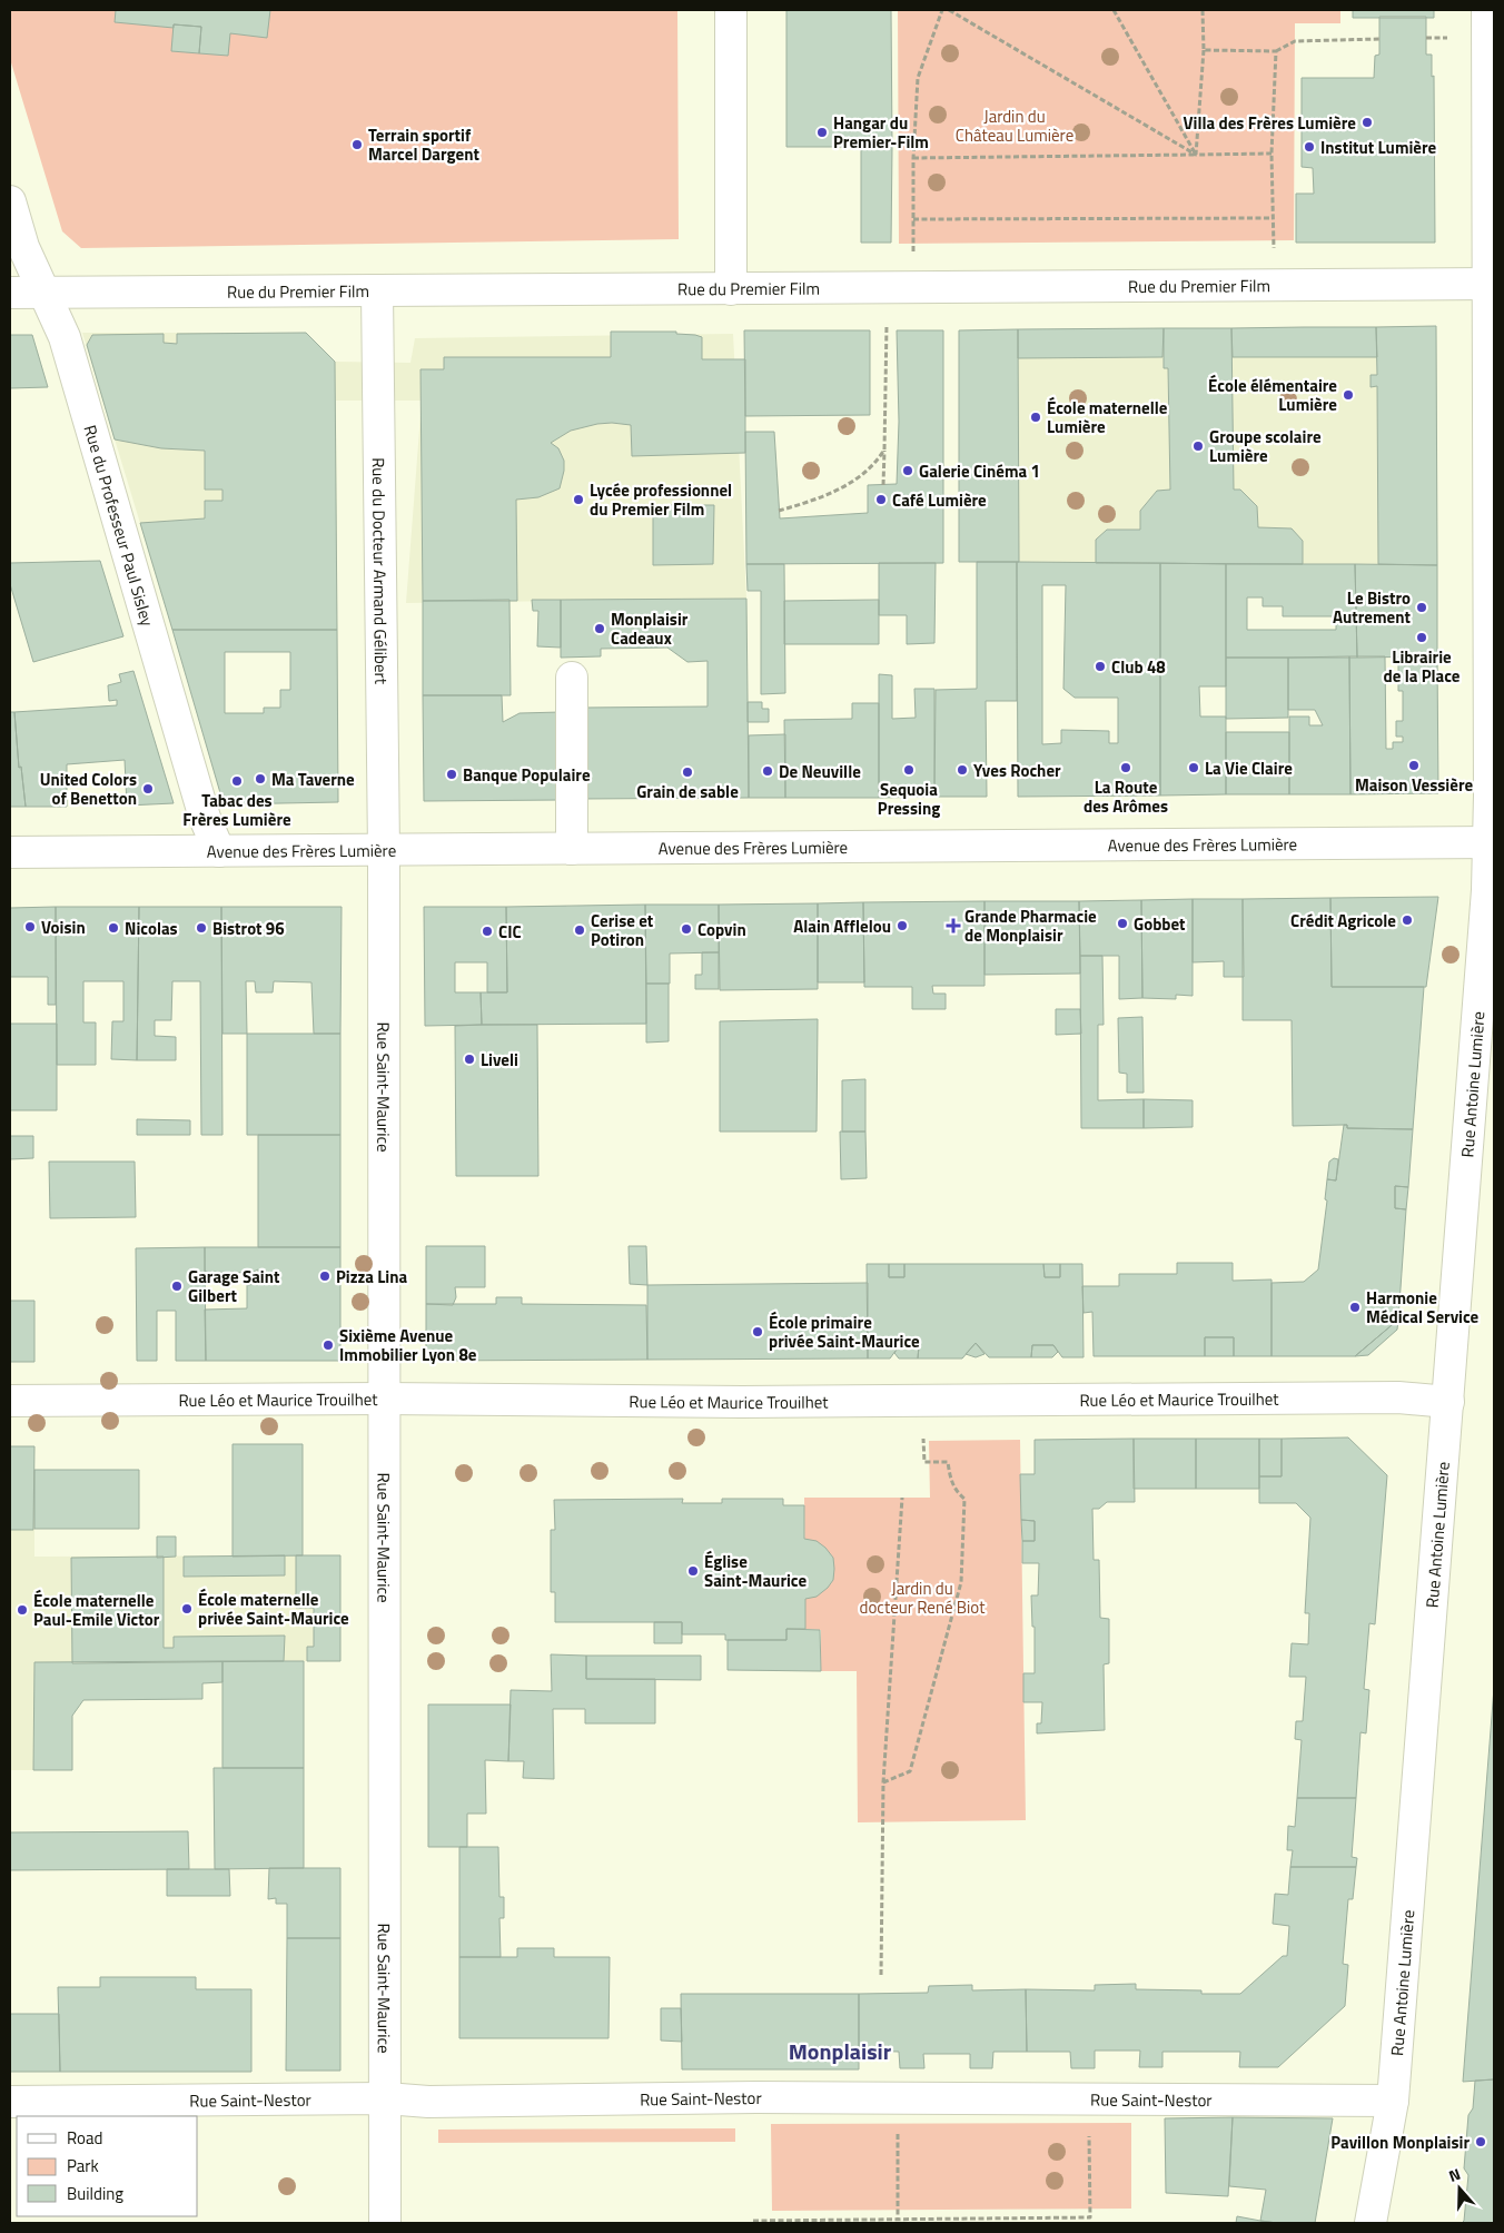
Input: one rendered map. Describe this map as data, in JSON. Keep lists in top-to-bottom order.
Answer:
{
  "streets": {
    "street": [
      "Rue du Premier Film",
      "Rue du Professeur Paul Sisley",
      "Rue du Docteur Armand Gélibert",
      "Avenue des Frères Lumière",
      "Rue Antoine Lumière",
      "Rue Saint-Maurice",
      "Rue Léo et Maurice Trouilhet",
      "Rue Saint-Nestor"
    ]
  },
  "crossings": [
    ["Rue du Premier Film", "Rue du Professeur Paul Sisley"],
    ["Rue du Premier Film", "Rue du Docteur Armand Gélibert"],
    ["Rue du Premier Film", "Rue Antoine Lumière"],
    ["Rue du Professeur Paul Sisley", "Avenue des Frères Lumière"],
    ["Rue du Docteur Armand Gélibert", "Avenue des Frères Lumière"],
    ["Rue du Docteur Armand Gélibert", "Rue Saint-Maurice"],
    ["Avenue des Frères Lumière", "Rue Antoine Lumière"],
    ["Avenue des Frères Lumière", "Rue Saint-Maurice"],
    ["Rue Antoine Lumière", "Rue Léo et Maurice Trouilhet"],
    ["Rue Antoine Lumière", "Rue Saint-Nestor"],
    ["Rue Saint-Maurice", "Rue Léo et Maurice Trouilhet"],
    ["Rue Saint-Maurice", "Rue Saint-Nestor"]
  ],
  "districts": ["Monplaisir"],
  "parks": ["Jardin du Château Lumière", "Jardin du docteur René Biot"],
  "places": {
    "other": [
      "Villa des Frères Lumière",
      "Hangar du Premier-Film",
      "Terrain sportif Marcel Dargent",
      "Institut Lumière",
      "École élémentaire Lumière",
      "École maternelle Lumière",
      "Groupe scolaire Lumière",
      "Galerie Cinéma 1",
      "Lycée professionnel du Premier Film",
      "Café Lumière",
      "Le Bistro Autrement",
      "Monplaisir Cadeaux",
      "Librairie de la Place",
      "Club 48",
      "Maison Vessière",
      "La Route des Arômes",
      "La Vie Claire",
      "Sequoia Pressing",
      "Yves Rocher",
      "De Neuville",
      "Grain de sable",
      "Banque Populaire",
      "Ma Taverne",
      "Tabac des Frères Lumière",
      "United Colors of Benetton",
      "Crédit Agricole",
      "Gobbet",
      "Alain Afflelou",
      "Voisin",
      "Nicolas",
      "Bistrot 96",
      "Copvin",
      "Cerise et Potiron",
      "CIC",
      "Liveli",
      "Pizza Lina",
      "Garage Saint Gilbert",
      "Harmonie Médical Service",
      "École primaire privée Saint-Maurice",
      "Sixième Avenue Immobilier Lyon 8e",
      "Église Saint-Maurice",
      "École maternelle privée Saint-Maurice",
      "École maternelle Paul-Emile Victor",
      "Pavillon Monplaisir"
    ],
    "health": ["Grande Pharmacie de Monplaisir"]
  },
  "legend": ["Road", "Park", "Building"],
  "north": "top"
}
